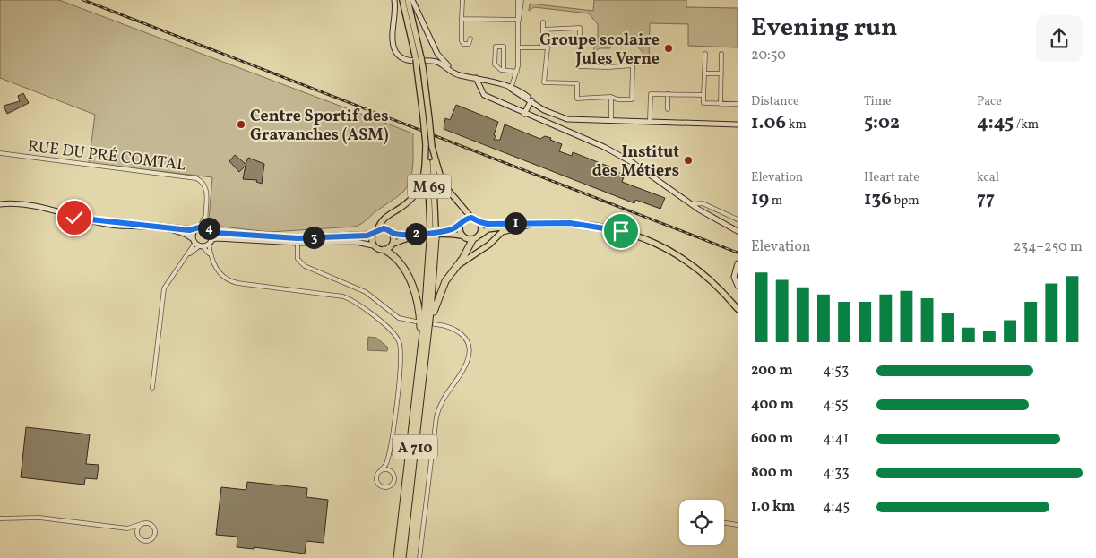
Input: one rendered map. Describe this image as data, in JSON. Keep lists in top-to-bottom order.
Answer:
{
  "streets": {
    "highway": ["A 710"],
    "main road": ["M 69"],
    "street": ["RUE DU PRÉ COMTAL"]
  },
  "crossings": [
    ["M 69", "A 710"]
  ],
  "places": ["Groupe scolaire Jules Verne", "Centre Sportif des Gravanches (ASM)", "Institut des Métiers"],
  "page": {
    "heading": ["Evening run", "20:50"],
    "stats": [
      ["Distance", "1.06 km"],
      ["Time", "5:02"],
      ["Pace", "4:45 /km"],
      ["Elevation", "19 m"],
      ["Heart rate", "136 bpm"],
      ["kcal", "77"]
    ],
    "pins": [
      "1",
      "4",
      "2",
      "3"
    ],
    "chart": ["Elevation", "234–250 m"],
    "list": [
      {
        "name": "200 m",
        "note": "4:53"
      },
      {
        "name": "400 m",
        "note": "4:55"
      },
      {
        "name": "600 m",
        "note": "4:41"
      },
      {
        "name": "800 m",
        "note": "4:33"
      },
      {
        "name": "1.0 km",
        "note": "4:45"
      }
    ]
  }
}
